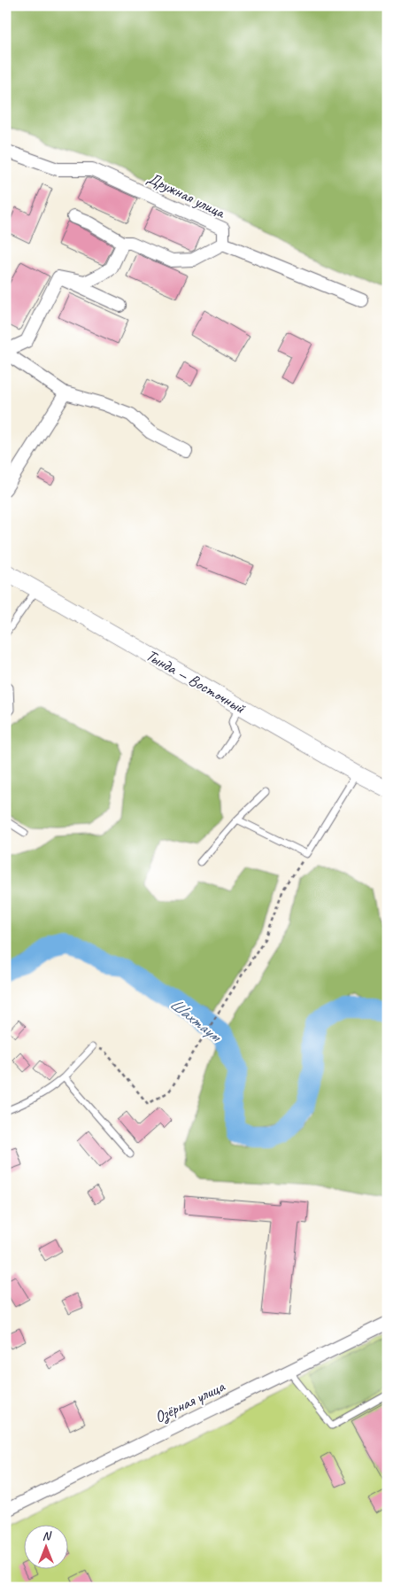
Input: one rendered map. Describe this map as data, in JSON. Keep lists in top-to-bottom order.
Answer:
{
  "streets": {
    "street": ["Дружная улица", "Тында — Восточный", "Озёрная улица"]
  },
  "water": ["Шахтаум"],
  "north": "top"
}
